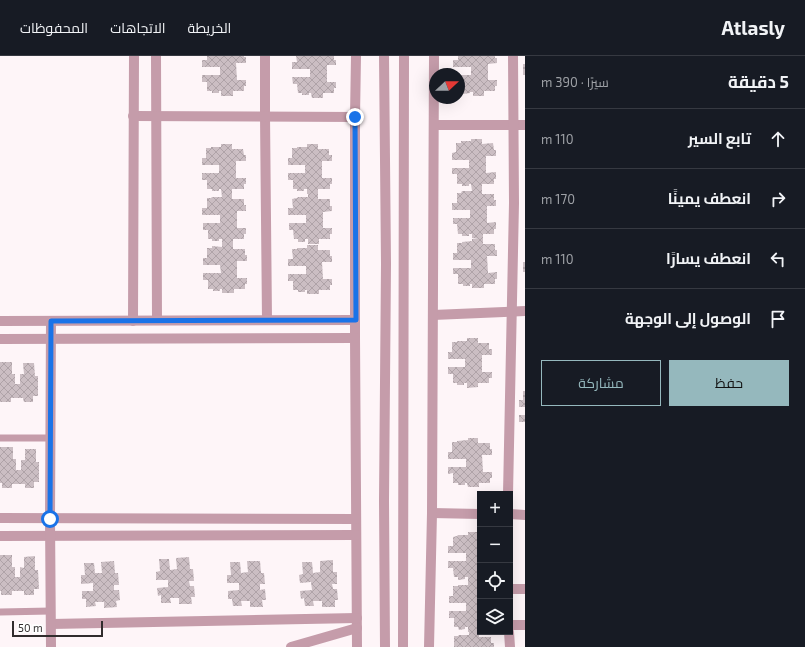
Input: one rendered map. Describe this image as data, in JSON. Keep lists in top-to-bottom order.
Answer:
{
  "scale_bar": "50 m",
  "north": "right",
  "page": {
    "header": "Atlasly",
    "nav": ["الخريطة", "الاتجاهات", "المحفوظات"],
    "heading": ["5 دقيقة", "سيرًا · 390 m"],
    "list": [
      ["تابع السير", "110 m"],
      ["انعطف يمينًا", "170 m"],
      ["انعطف يسارًا", "110 m"],
      "الوصول إلى الوجهة"
    ],
    "buttons": ["حفظ", "مشاركة"],
    "map_buttons": ["+", "−"],
    "scale": "50 m"
  }
}
